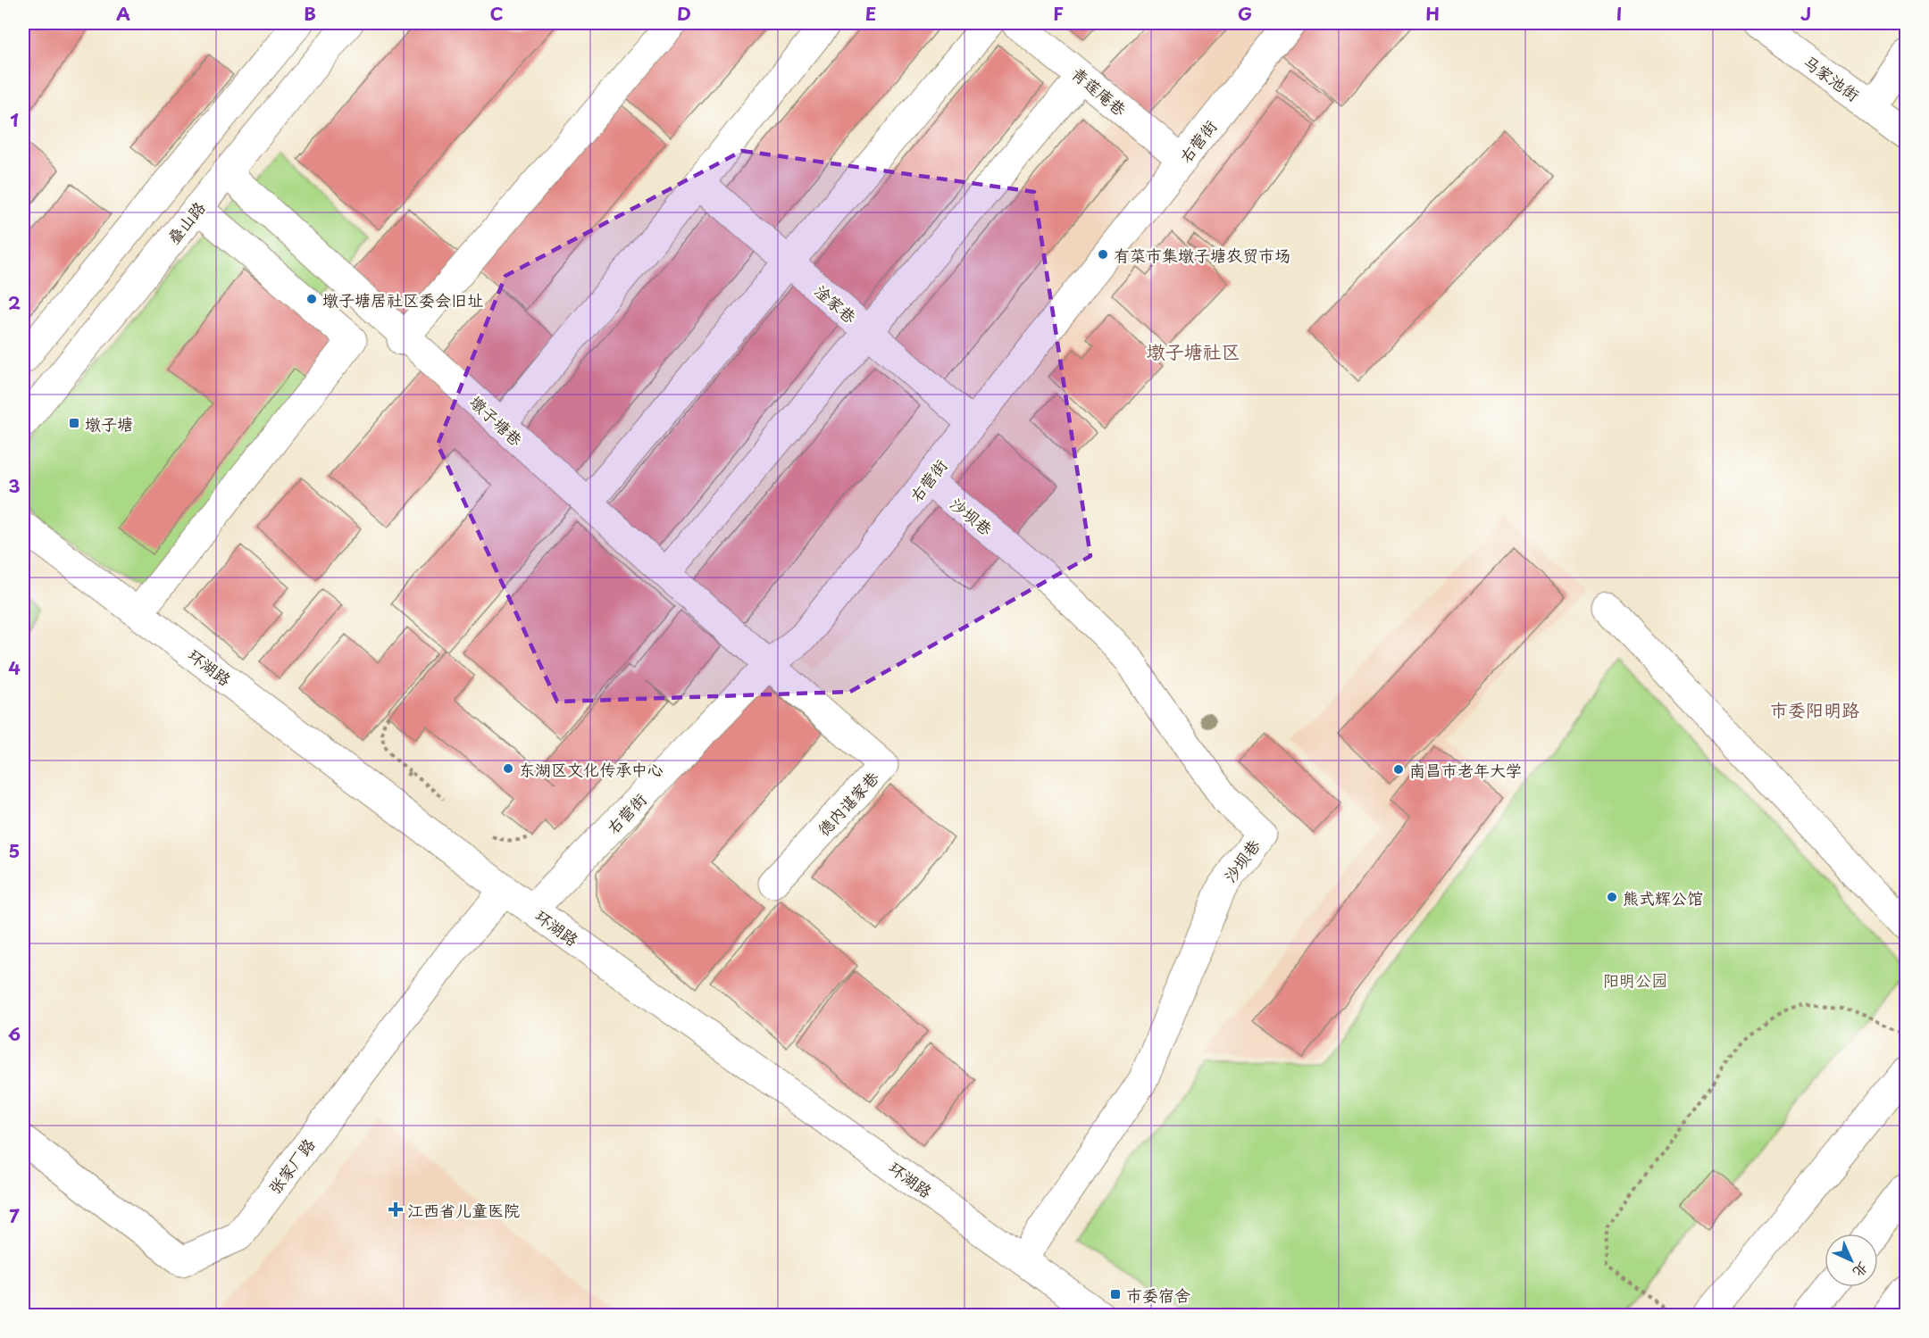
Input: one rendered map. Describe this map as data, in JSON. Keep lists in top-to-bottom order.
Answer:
{
  "streets": {
    "main road": [
      "马家池街",
      "青莲庵巷",
      "右营街",
      "叠山路",
      "淦家巷",
      "墩子塘巷",
      "沙坝巷",
      "环湖路",
      "德内谌家巷",
      "张家厂路"
    ]
  },
  "crossings": [
    ["青莲庵巷", "右营街"],
    ["右营街", "淦家巷"],
    ["右营街", "墩子塘巷"],
    ["右营街", "沙坝巷"],
    ["右营街", "环湖路"],
    ["右营街", "德内谌家巷"],
    ["叠山路", "墩子塘巷"],
    ["墩子塘巷", "德内谌家巷"],
    ["沙坝巷", "环湖路"],
    ["环湖路", "张家厂路"]
  ],
  "districts": ["墩子塘社区", "市委阳明路"],
  "parks": ["阳明公园"],
  "places": {
    "other": [
      "有菜市集墩子塘农贸市场",
      "墩子塘居社区委会旧址",
      "东湖区文化传承中心",
      "南昌市老年大学",
      "熊式辉公馆"
    ],
    "transit": ["墩子塘", "市委宿舍"],
    "health": ["江西省儿童医院"]
  },
  "north": "bottom right",
  "grid": {
    "columns": [
      "A",
      "B",
      "C",
      "D",
      "E",
      "F",
      "G",
      "H",
      "I",
      "J"
    ],
    "rows": [
      "1",
      "2",
      "3",
      "4",
      "5",
      "6",
      "7"
    ]
  }
}
